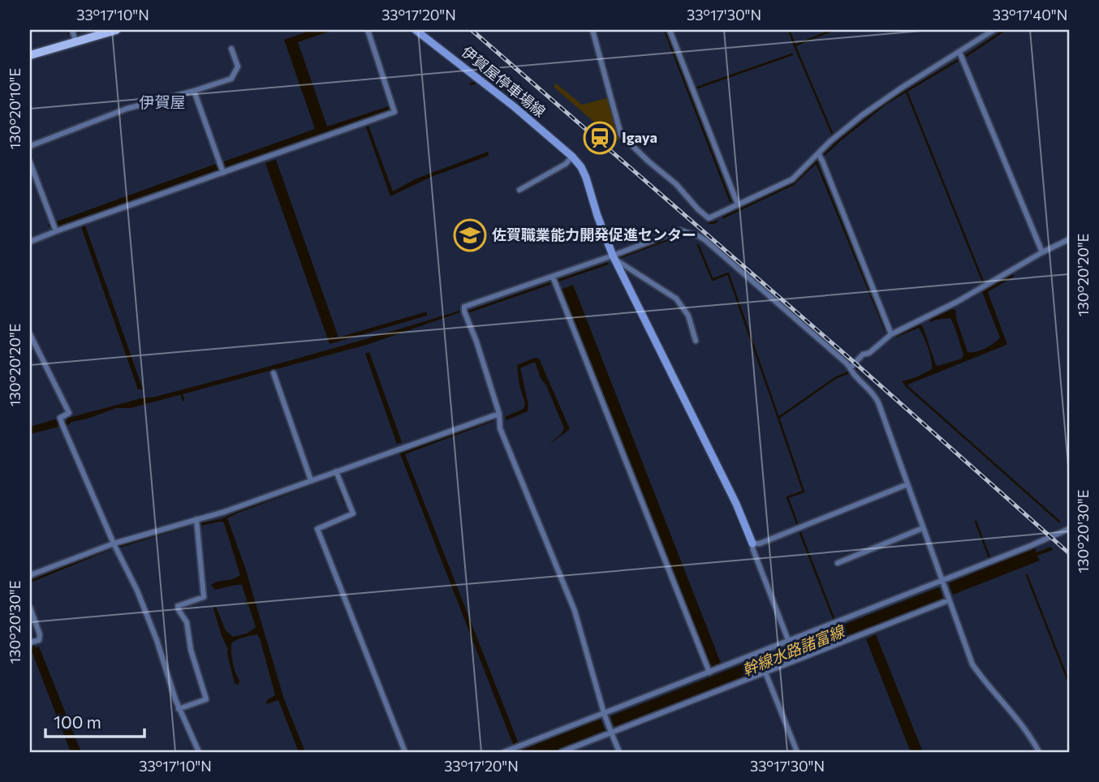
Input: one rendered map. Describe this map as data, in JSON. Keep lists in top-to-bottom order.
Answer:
{
  "streets": {
    "street": ["伊賀屋停車場線"]
  },
  "districts": ["伊賀屋"],
  "water": ["幹線水路諸富線"],
  "places": {
    "station": ["Igaya"],
    "school or university": ["佐賀職業能力開発促進センター"]
  },
  "scale_bar": "100 m",
  "coordinates": [
    "33°17'10\"N",
    "33°17'20\"N",
    "33°17'30\"N",
    "33°17'40\"N",
    "130°20'10\"E",
    "130°20'20\"E",
    "130°20'30\"E"
  ]
}
